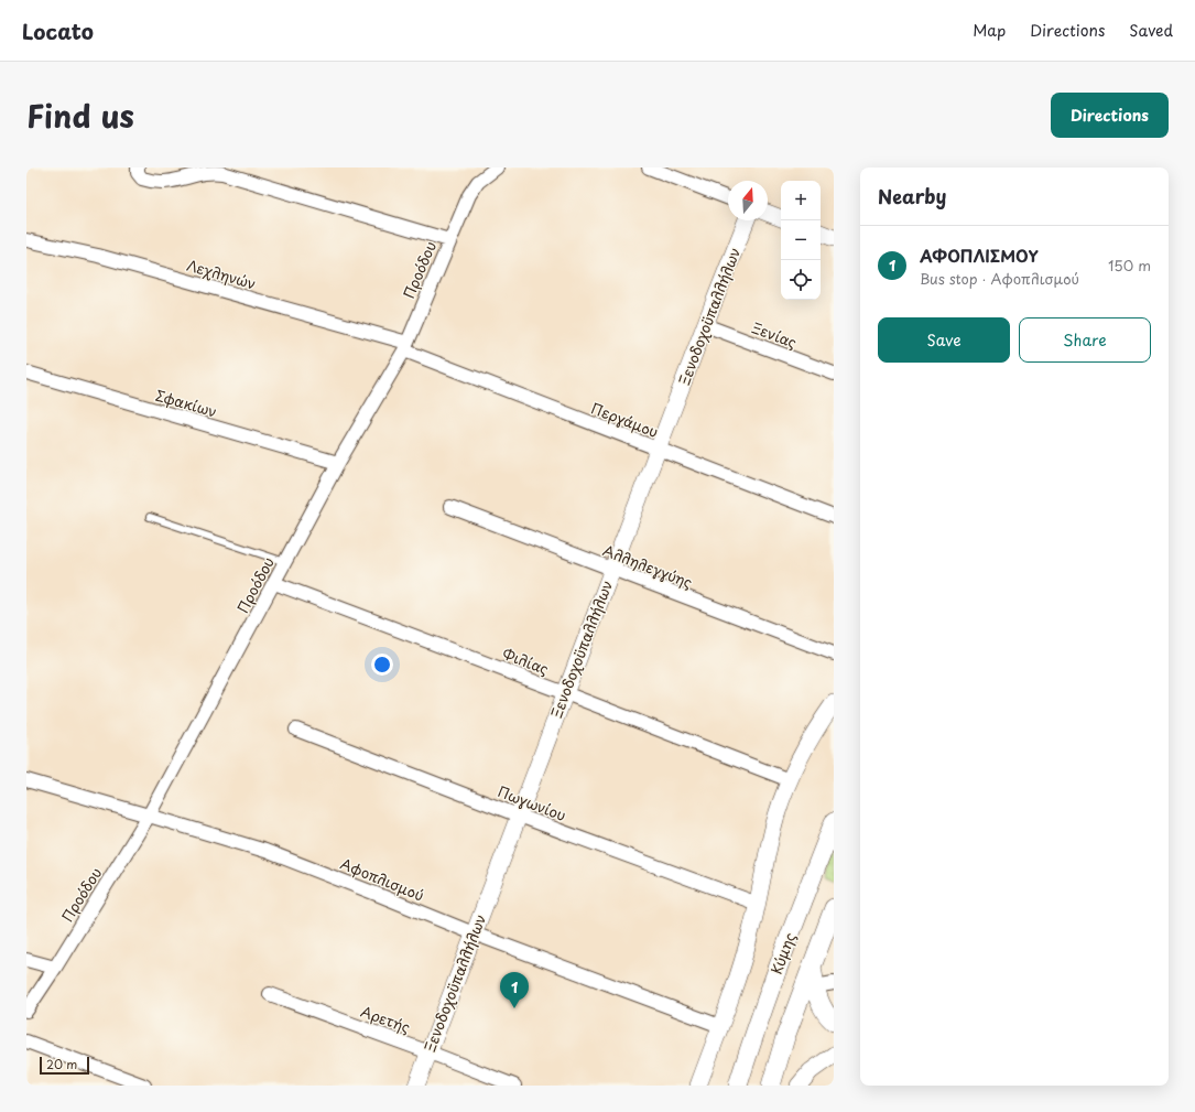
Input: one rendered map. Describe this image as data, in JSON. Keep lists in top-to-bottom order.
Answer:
{
  "streets": {
    "main road": ["Κύμης"],
    "street": [
      "Προόδου",
      "Λεχληνών",
      "Ξενοδοχοϋπαλλήλων",
      "Ξενίας",
      "Σφακίων",
      "Περγάμου",
      "Αλληλεγγύης",
      "Φιλίας",
      "Πωγωνίου",
      "Αφοπλισμού",
      "Αρετής"
    ]
  },
  "crossings": [
    ["Προόδου", "Λεχληνών"],
    ["Προόδου", "Σφακίων"],
    ["Προόδου", "Περγάμου"],
    ["Προόδου", "Φιλίας"],
    ["Προόδου", "Αφοπλισμού"],
    ["Λεχληνών", "Περγάμου"],
    ["Ξενοδοχοϋπαλλήλων", "Ξενίας"],
    ["Ξενοδοχοϋπαλλήλων", "Περγάμου"],
    ["Ξενοδοχοϋπαλλήλων", "Αλληλεγγύης"],
    ["Ξενοδοχοϋπαλλήλων", "Φιλίας"],
    ["Ξενοδοχοϋπαλλήλων", "Πωγωνίου"],
    ["Ξενοδοχοϋπαλλήλων", "Αφοπλισμού"],
    ["Ξενοδοχοϋπαλλήλων", "Αρετής"]
  ],
  "scale_bar": "20 m",
  "north": "top",
  "page": {
    "header": "Locato",
    "nav": ["Map", "Directions", "Saved"],
    "title": "Find us",
    "buttons": [
      "Directions",
      ["Save", "Share"]
    ],
    "heading": "Nearby",
    "map_buttons": ["+", "−"],
    "list": [
      {
        "mark": "1",
        "name": "ΑΦΟΠΛΙΣΜΟΥ",
        "note": "Bus stop · Αφοπλισμού",
        "value": "150 m"
      }
    ],
    "pins": "1",
    "scale": "20 m"
  }
}
